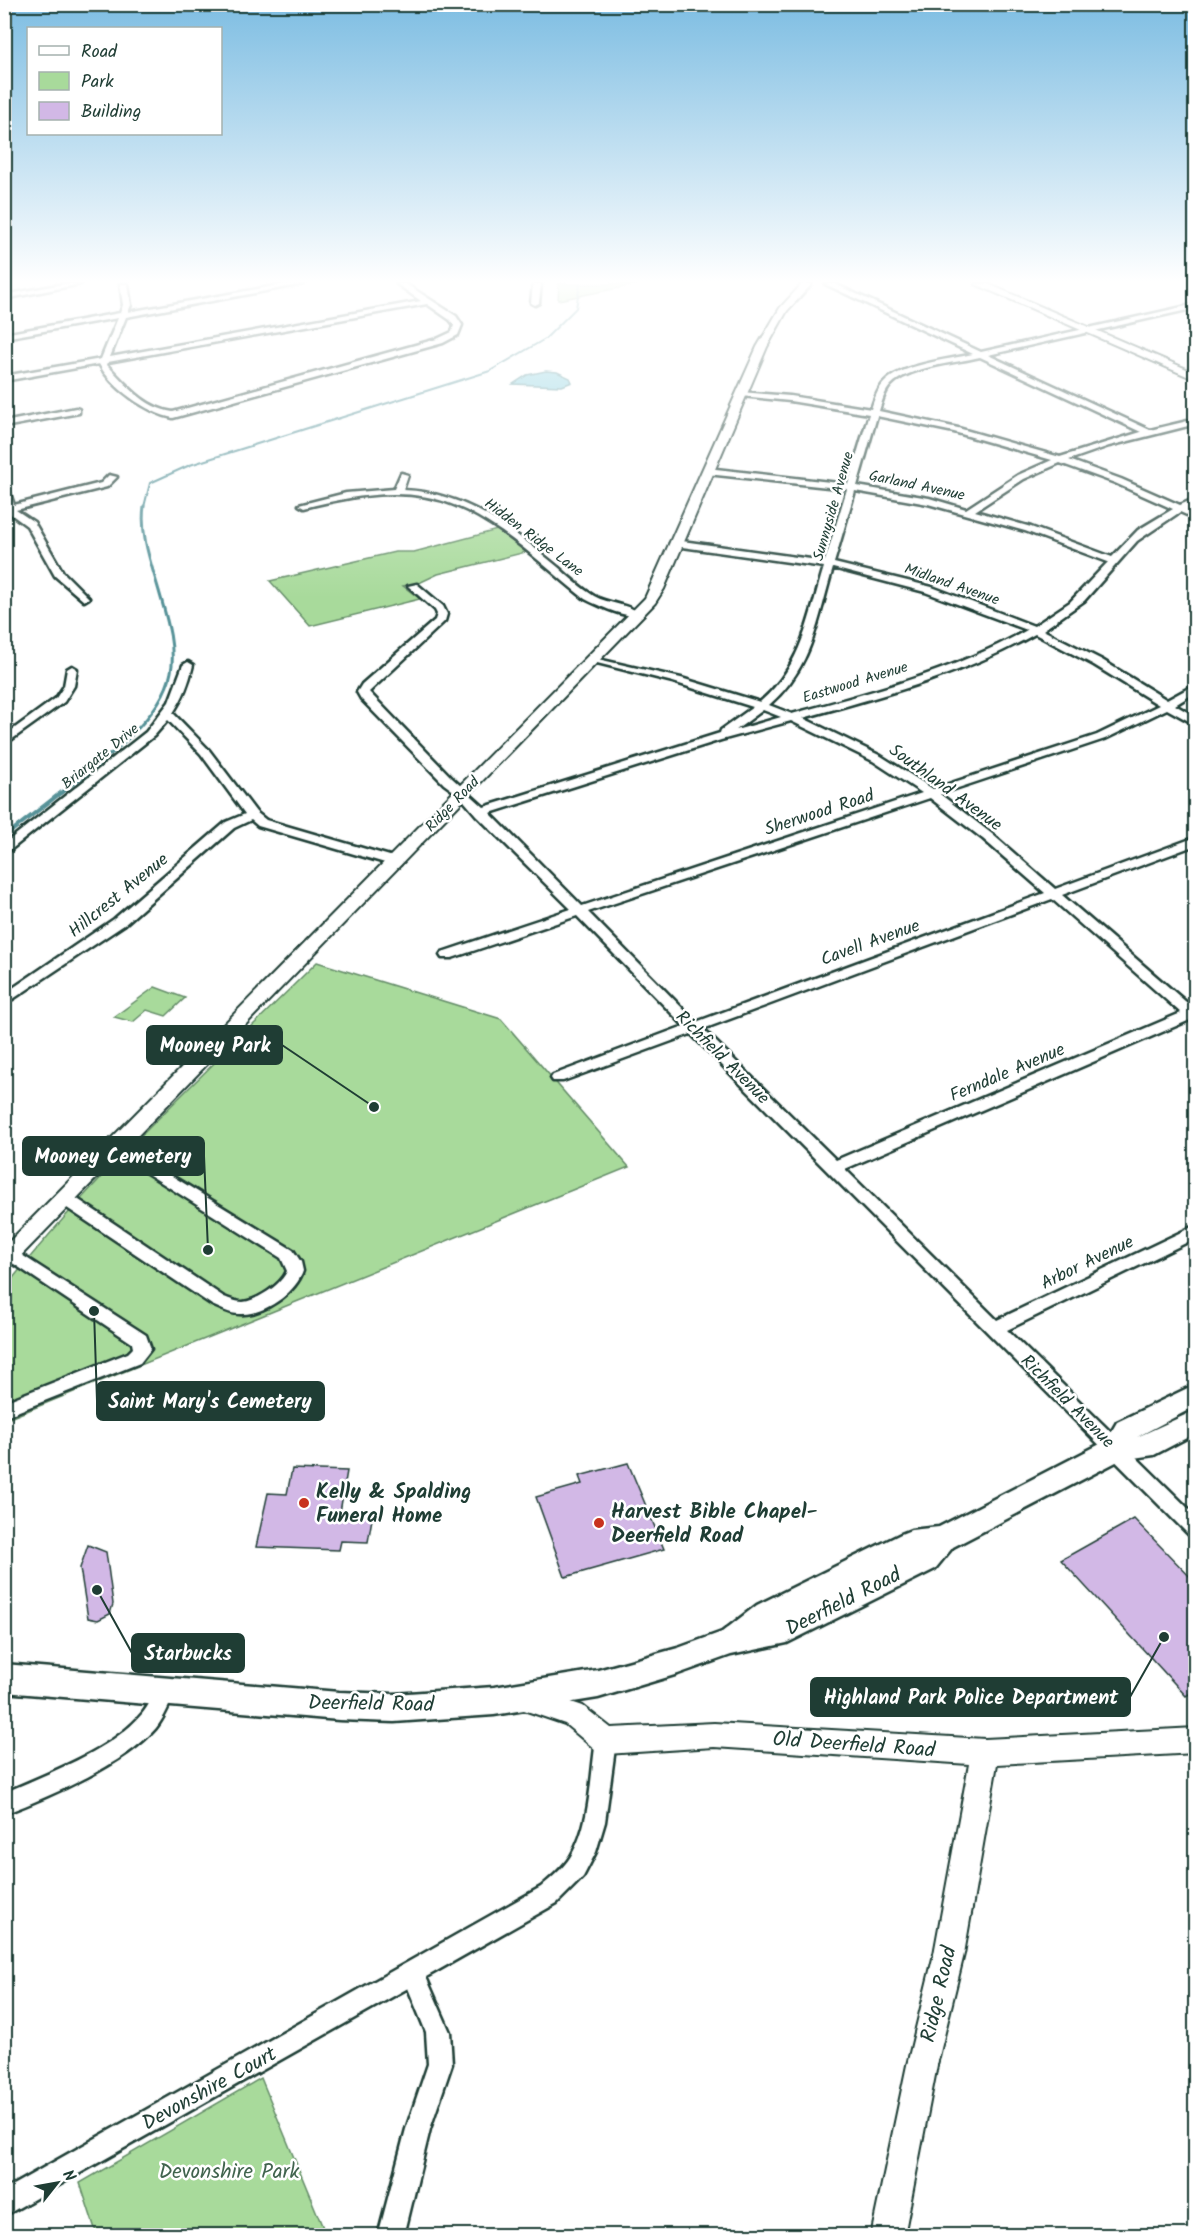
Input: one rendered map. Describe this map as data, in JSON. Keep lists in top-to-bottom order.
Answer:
{
  "streets": {
    "main road": ["Deerfield Road"],
    "street": [
      "Garland Avenue",
      "Sunnyside Avenue",
      "Hidden Ridge Lane",
      "Midland Avenue",
      "Eastwood Avenue",
      "Briargate Drive",
      "Southland Avenue",
      "Ridge Road",
      "Sherwood Road",
      "Hillcrest Avenue",
      "Cavell Avenue",
      "Richfield Avenue",
      "Ferndale Avenue",
      "Arbor Avenue",
      "Old Deerfield Road",
      "Devonshire Court"
    ]
  },
  "crossings": [
    ["Garland Avenue", "Sunnyside Avenue"],
    ["Garland Avenue", "Eastwood Avenue"],
    ["Garland Avenue", "Ridge Road"],
    ["Sunnyside Avenue", "Midland Avenue"],
    ["Sunnyside Avenue", "Eastwood Avenue"],
    ["Sunnyside Avenue", "Southland Avenue"],
    ["Hidden Ridge Lane", "Ridge Road"],
    ["Midland Avenue", "Eastwood Avenue"],
    ["Midland Avenue", "Ridge Road"],
    ["Midland Avenue", "Sherwood Road"],
    ["Eastwood Avenue", "Southland Avenue"],
    ["Eastwood Avenue", "Richfield Avenue"],
    ["Southland Avenue", "Ridge Road"],
    ["Southland Avenue", "Sherwood Road"],
    ["Southland Avenue", "Cavell Avenue"],
    ["Southland Avenue", "Ferndale Avenue"],
    ["Ridge Road", "Richfield Avenue"],
    ["Ridge Road", "Old Deerfield Road"],
    ["Sherwood Road", "Richfield Avenue"],
    ["Cavell Avenue", "Richfield Avenue"],
    ["Richfield Avenue", "Ferndale Avenue"],
    ["Richfield Avenue", "Arbor Avenue"],
    ["Richfield Avenue", "Deerfield Road"],
    ["Old Deerfield Road", "Devonshire Court"]
  ],
  "parks": ["Devonshire Park"],
  "places": [
    "Mooney Park",
    "Mooney Cemetery",
    "Saint Mary's Cemetery",
    "Kelly & Spalding Funeral Home",
    "Harvest Bible Chapel- Deerfield Road",
    "Starbucks",
    "Highland Park Police Department"
  ],
  "legend": ["Road", "Park", "Building"],
  "north": "top right"
}
